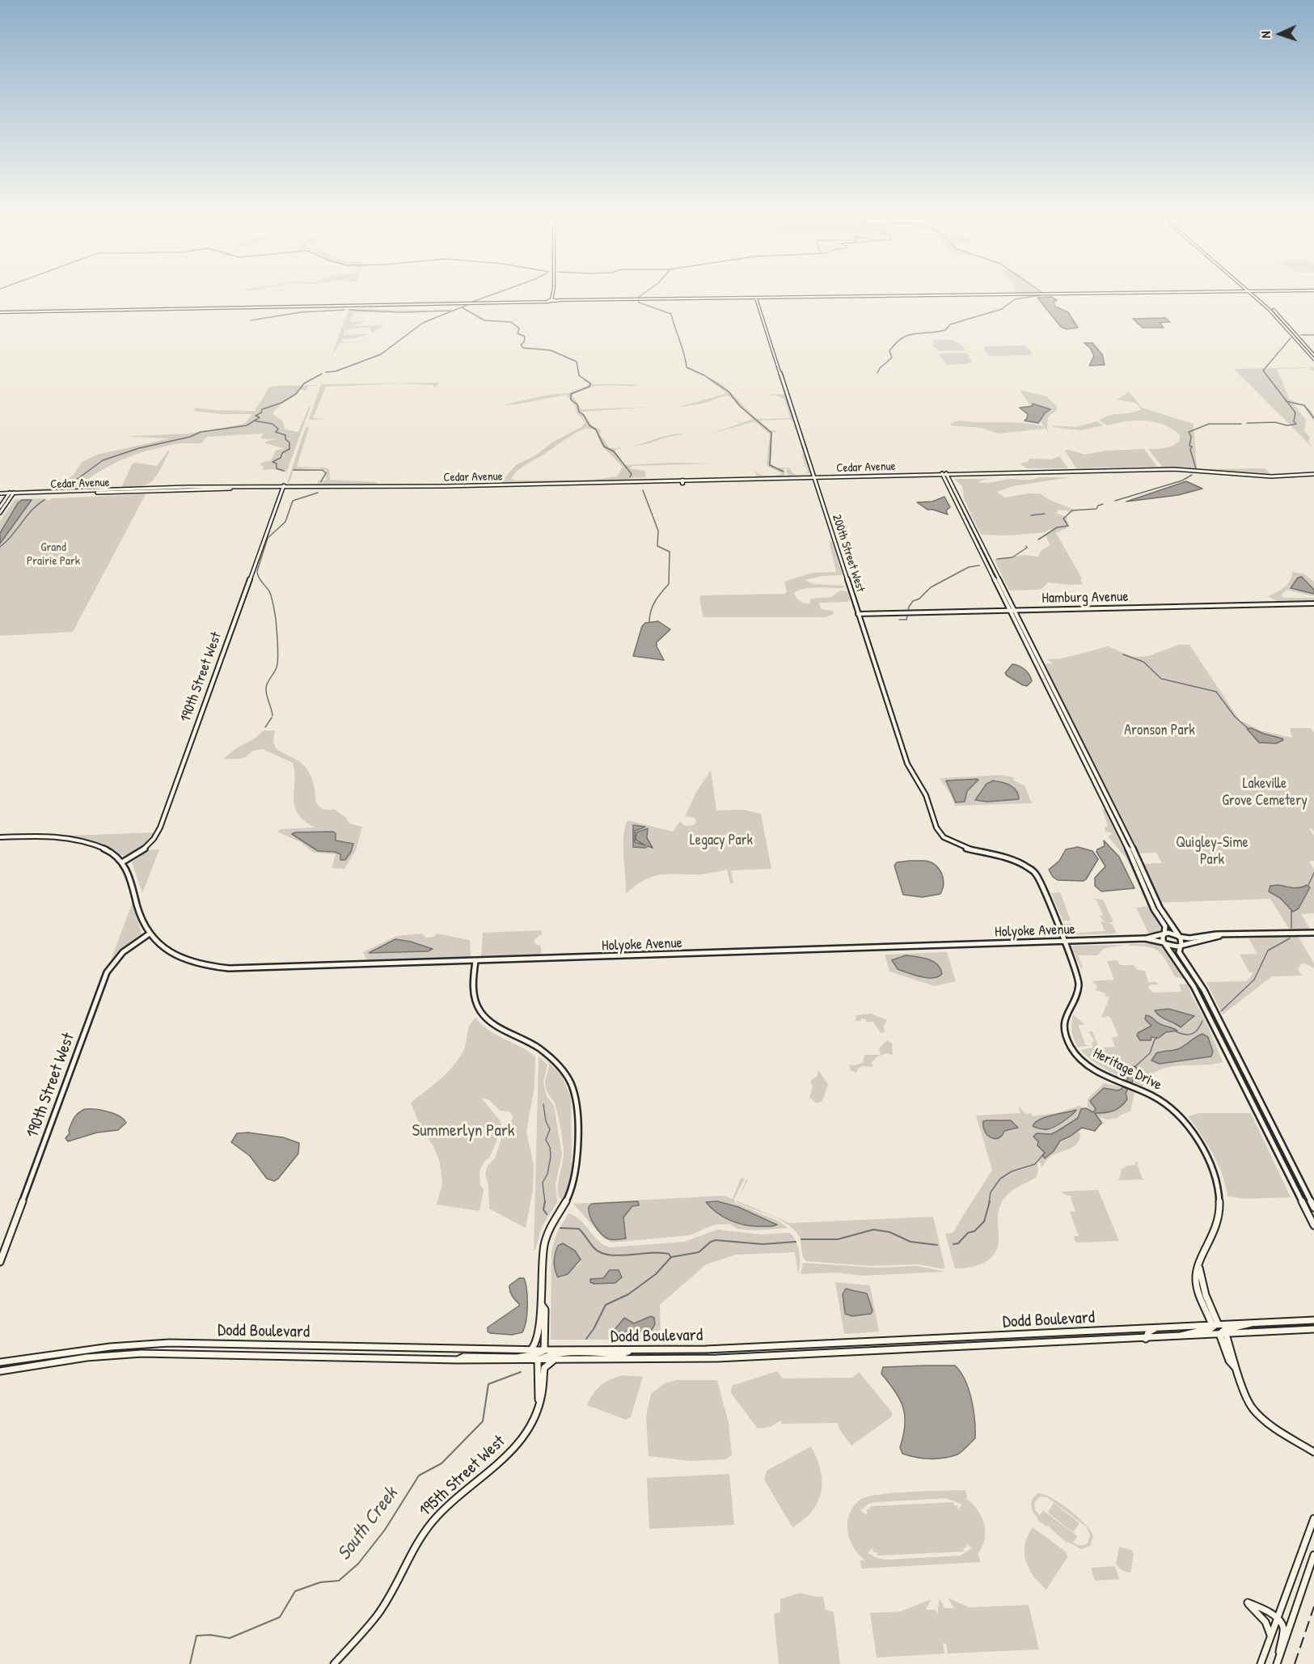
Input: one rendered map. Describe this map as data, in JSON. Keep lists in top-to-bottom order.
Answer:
{
  "streets": {
    "street": [
      "Cedar Avenue",
      "200th Street West",
      "Hamburg Avenue",
      "190th Street West",
      "Holyoke Avenue",
      "Heritage Drive",
      "Dodd Boulevard",
      "195th Street West"
    ]
  },
  "crossings": [
    ["Cedar Avenue", "200th Street West"],
    ["Cedar Avenue", "190th Street West"],
    ["200th Street West", "Hamburg Avenue"],
    ["200th Street West", "Heritage Drive"],
    ["190th Street West", "Holyoke Avenue"],
    ["Holyoke Avenue", "Heritage Drive"],
    ["Heritage Drive", "Dodd Boulevard"],
    ["Dodd Boulevard", "195th Street West"]
  ],
  "water": ["South Creek"],
  "parks": [
    "Grand Prairie Park",
    "Aronson Park",
    "Lakeville Grove Cemetery",
    "Legacy Park",
    "Quigley-Sime Park",
    "Summerlyn Park"
  ],
  "north": "left"
}
